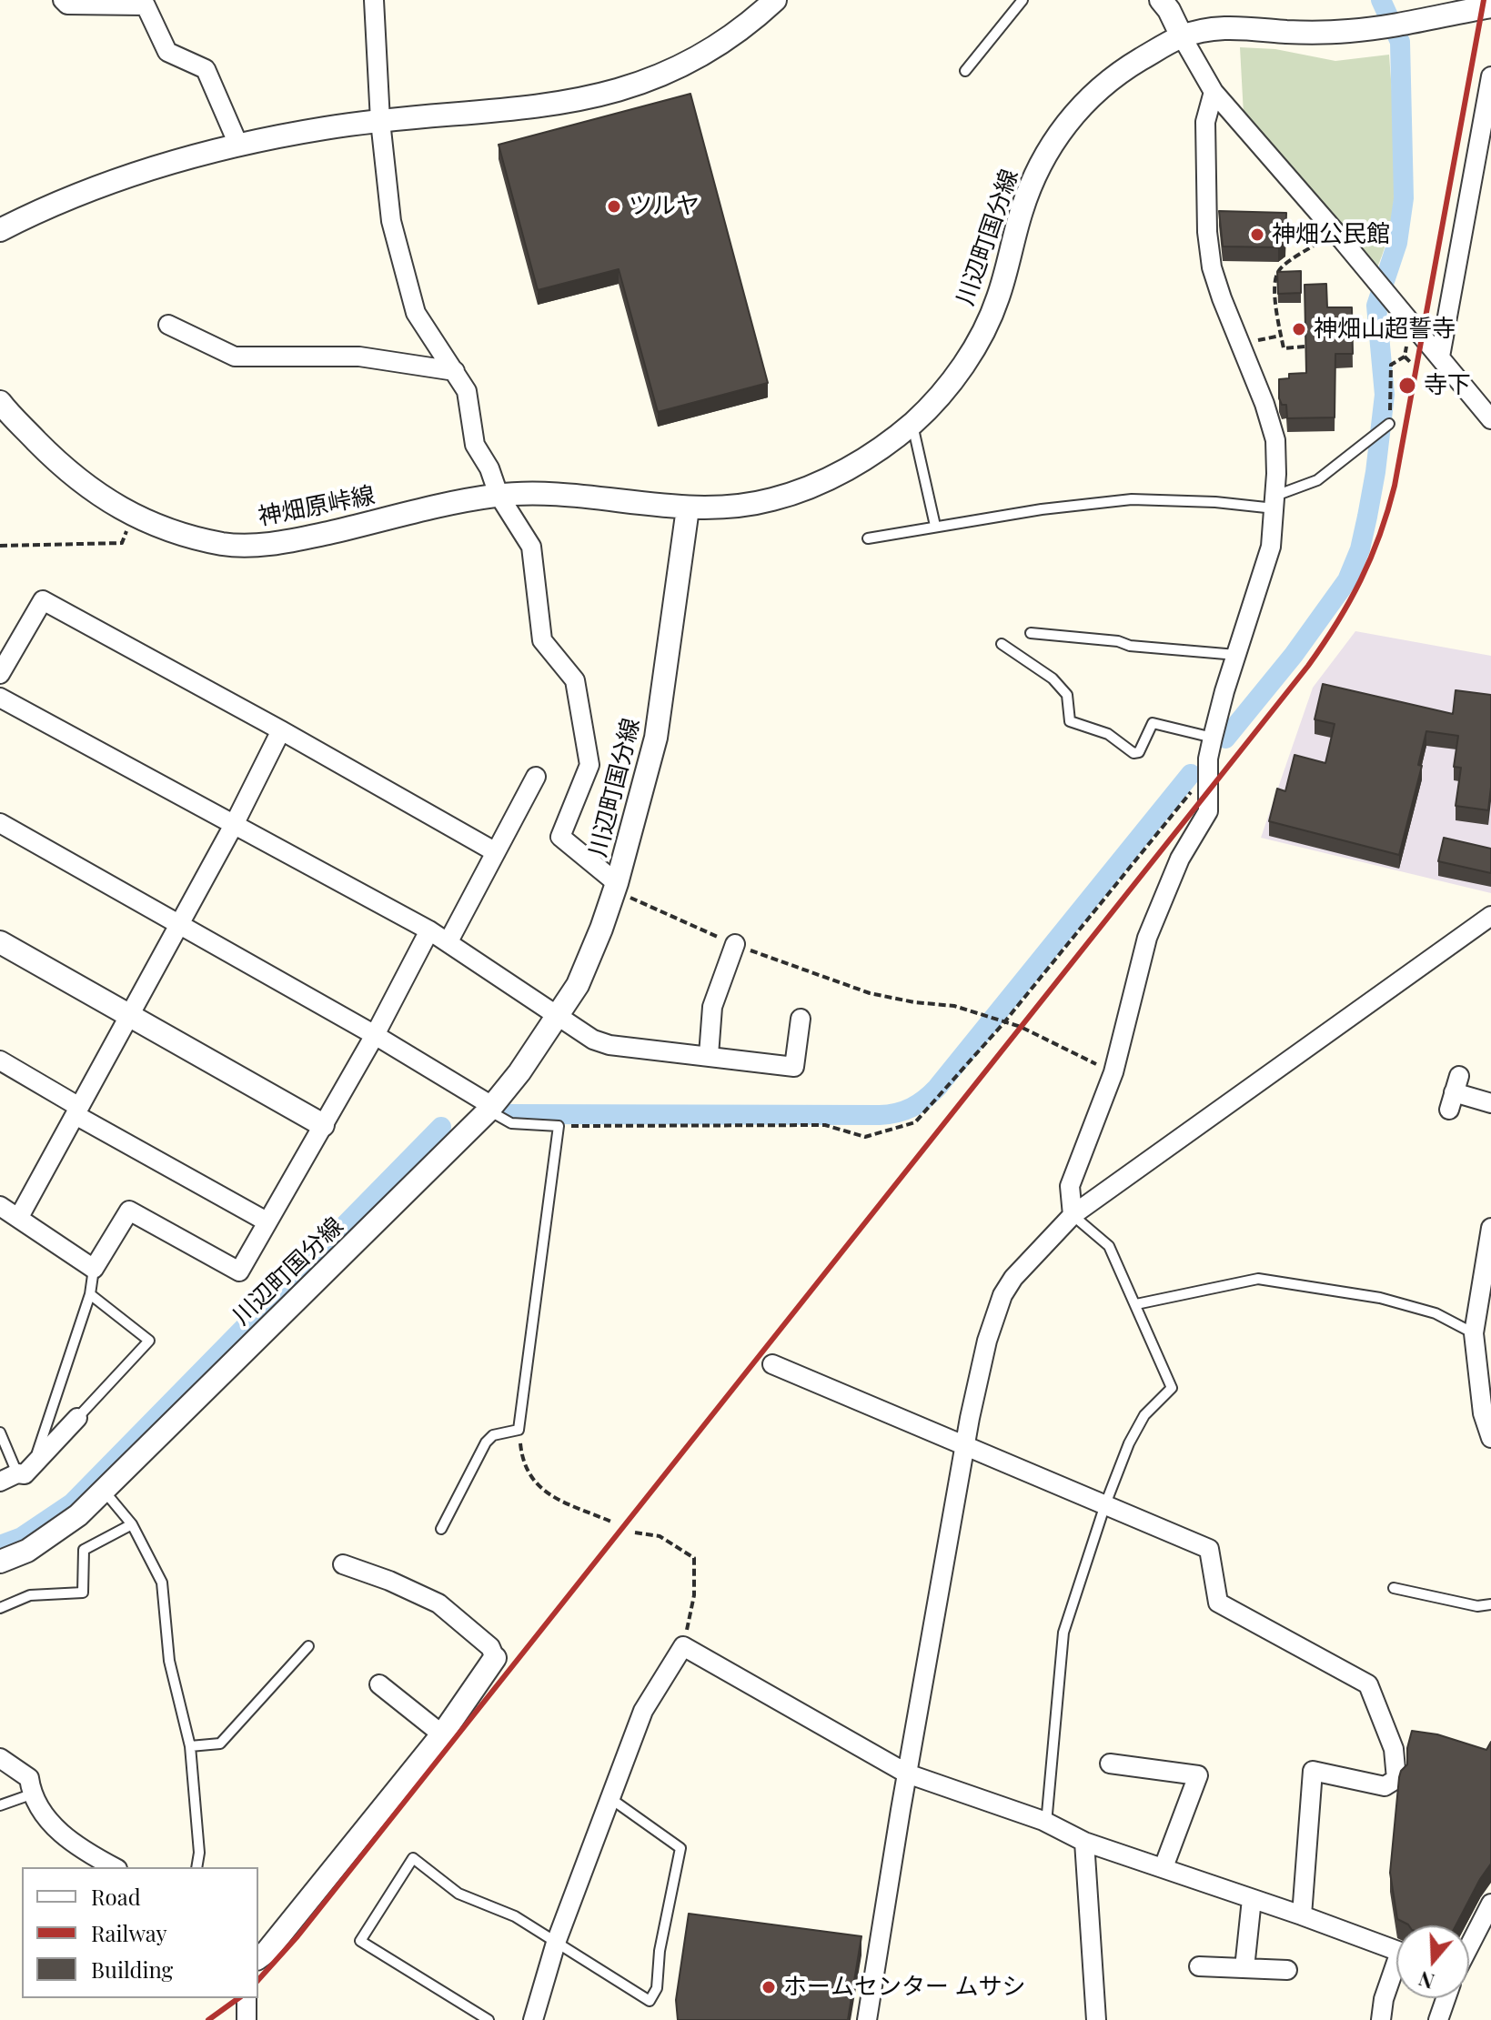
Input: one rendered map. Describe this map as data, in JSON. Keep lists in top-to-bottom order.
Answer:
{
  "streets": {
    "street": ["川辺町国分線", "神畑原峠線"]
  },
  "crossings": [
    ["川辺町国分線", "神畑原峠線"]
  ],
  "places": [
    "ツルヤ",
    "神畑公民館",
    "神畑山超誓寺",
    "寺下",
    "ホームセンター ムサシ"
  ],
  "legend": ["Road", "Railway", "Building"],
  "north": "bottom"
}
